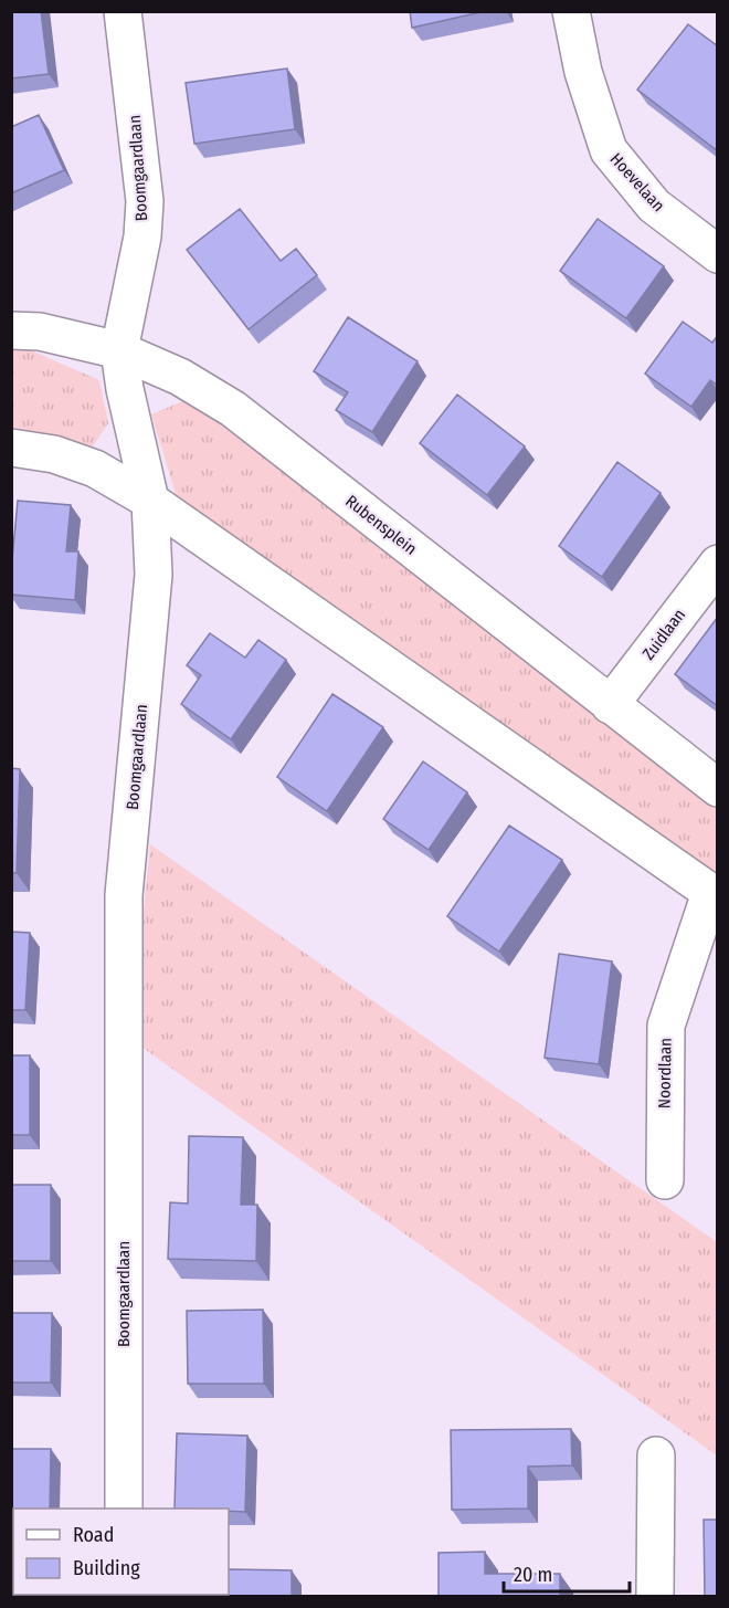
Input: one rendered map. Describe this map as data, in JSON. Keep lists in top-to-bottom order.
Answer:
{
  "streets": {
    "street": [
      "Boomgaardlaan",
      "Hoevelaan",
      "Rubensplein",
      "Zuidlaan",
      "Noordlaan"
    ]
  },
  "crossings": [
    ["Boomgaardlaan", "Rubensplein"],
    ["Rubensplein", "Zuidlaan"]
  ],
  "legend": ["Road", "Building"],
  "scale_bar": "20 m"
}
